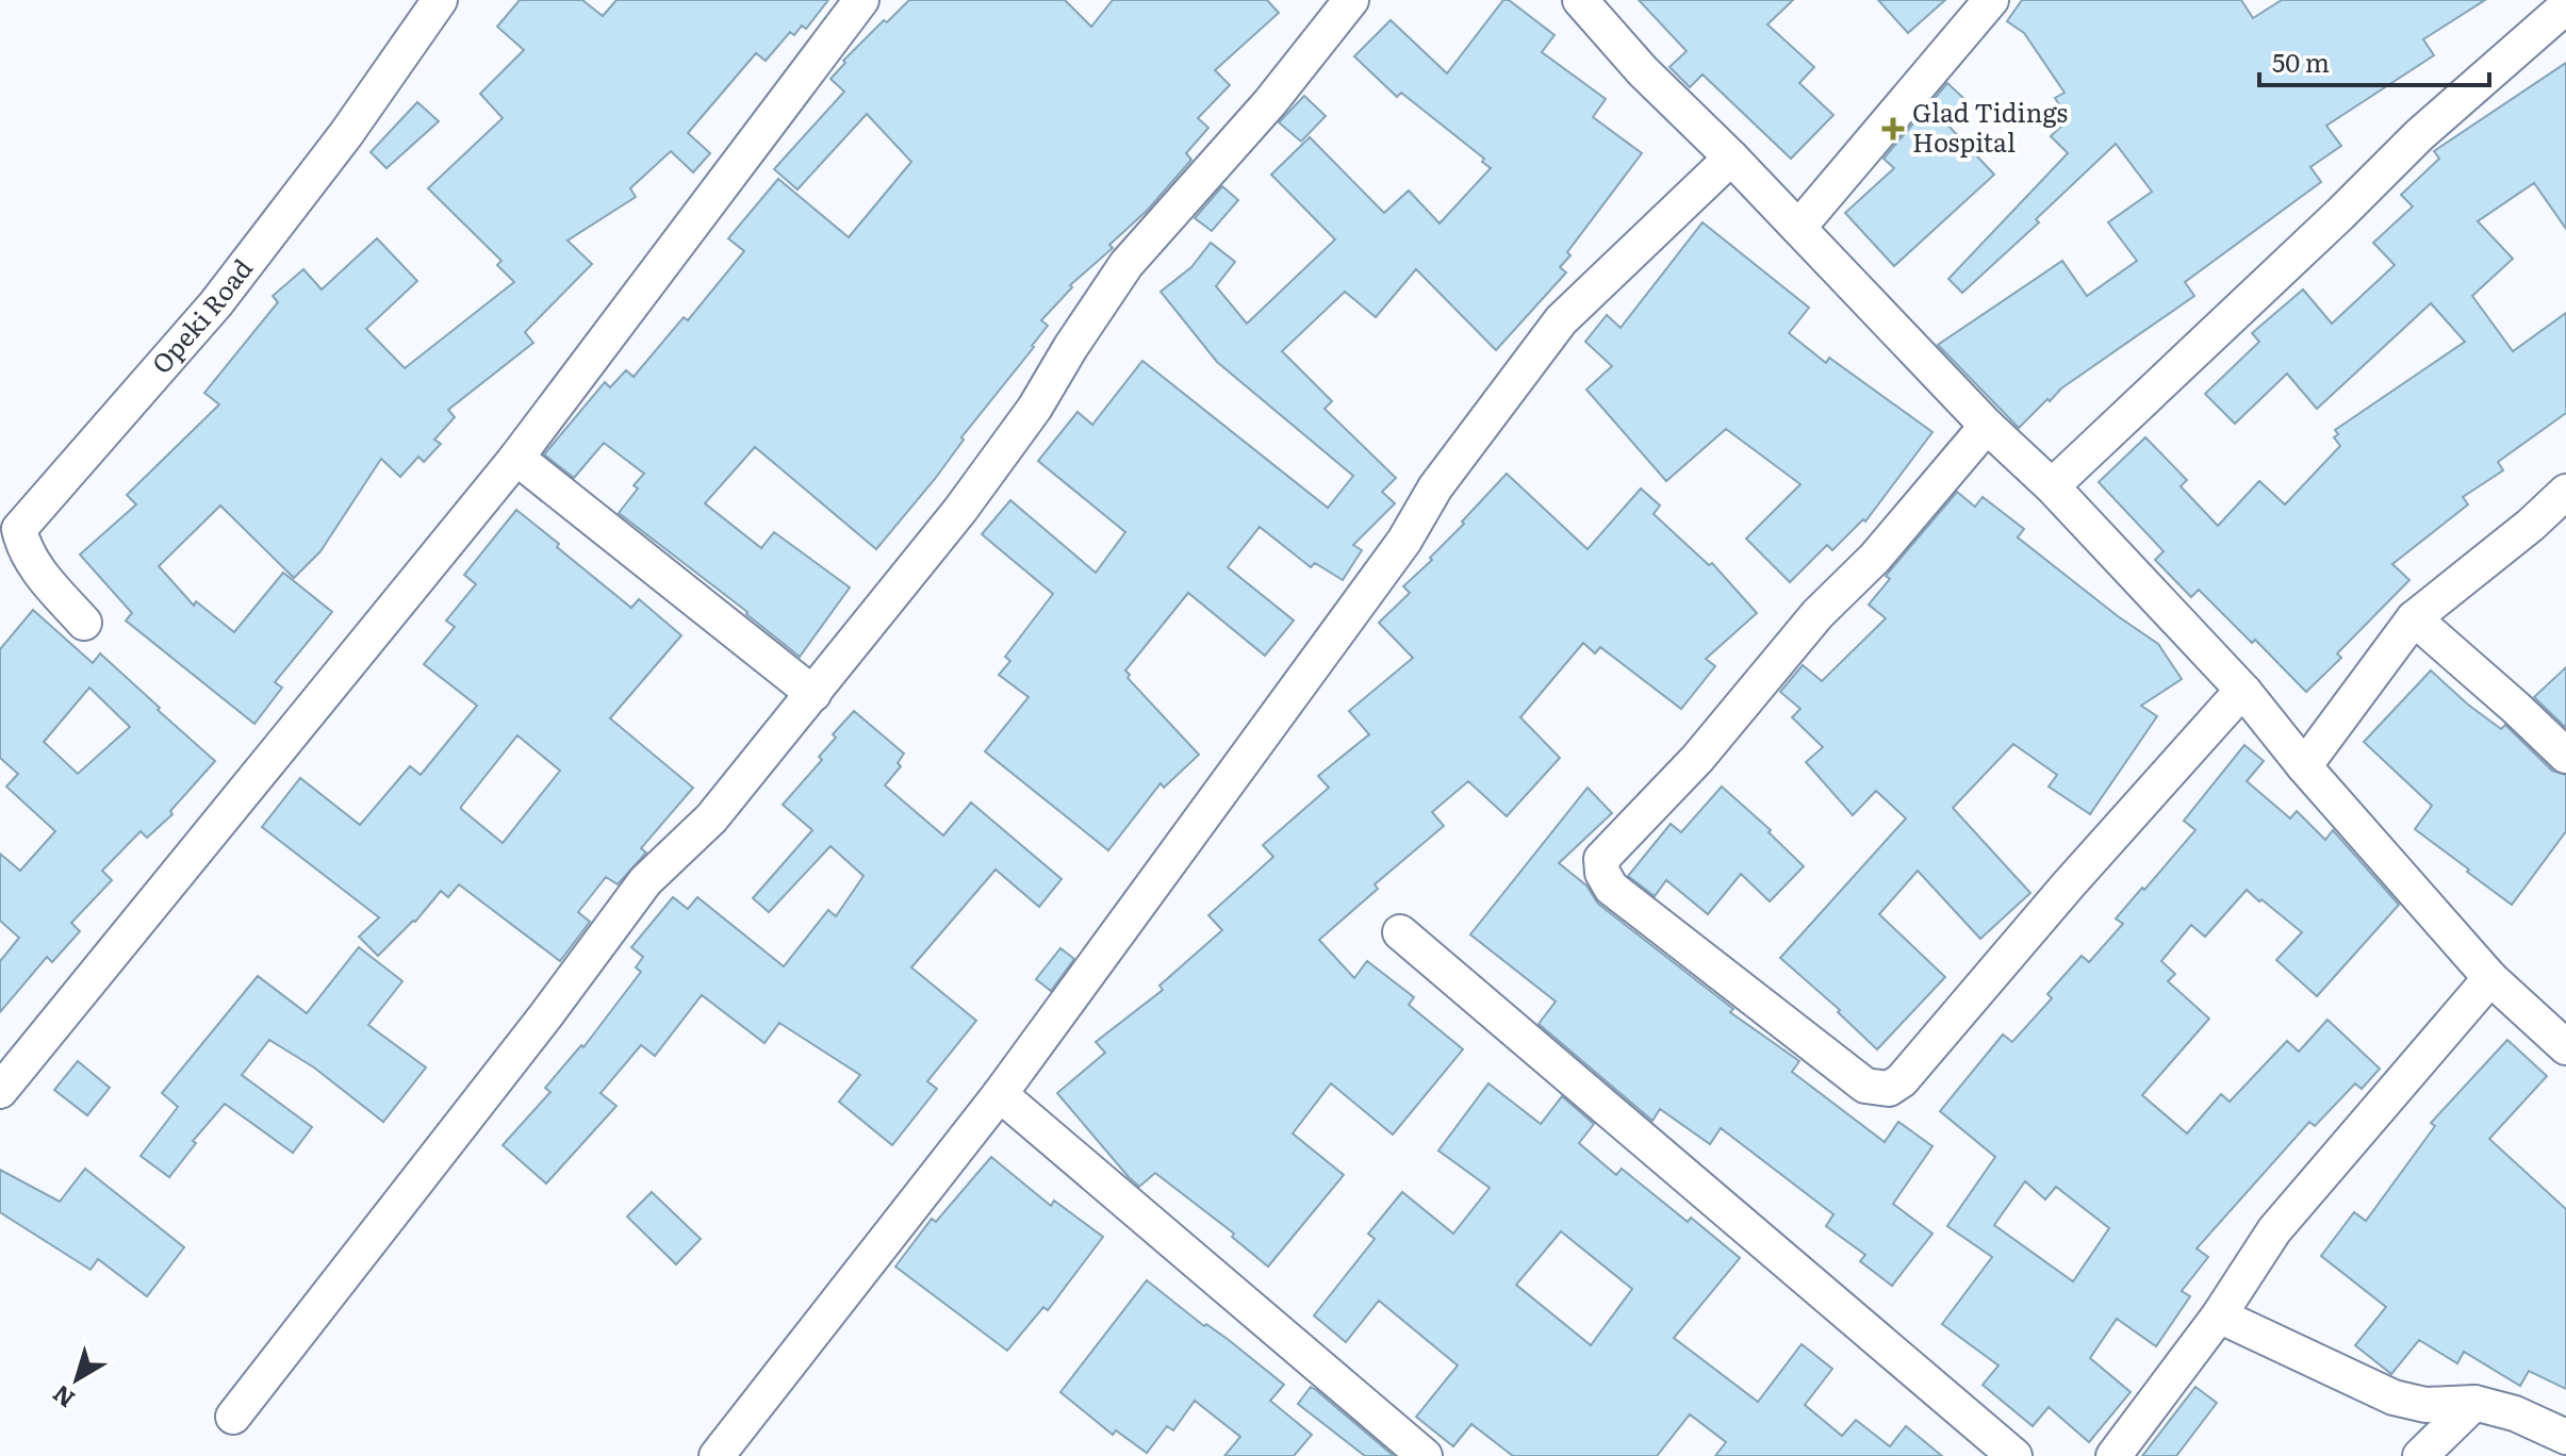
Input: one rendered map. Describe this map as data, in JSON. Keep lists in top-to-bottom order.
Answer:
{
  "streets": {
    "street": ["Opeki Road"]
  },
  "places": {
    "health": ["Glad Tidings Hospital"]
  },
  "scale_bar": "50 m",
  "north": "bottom left"
}
